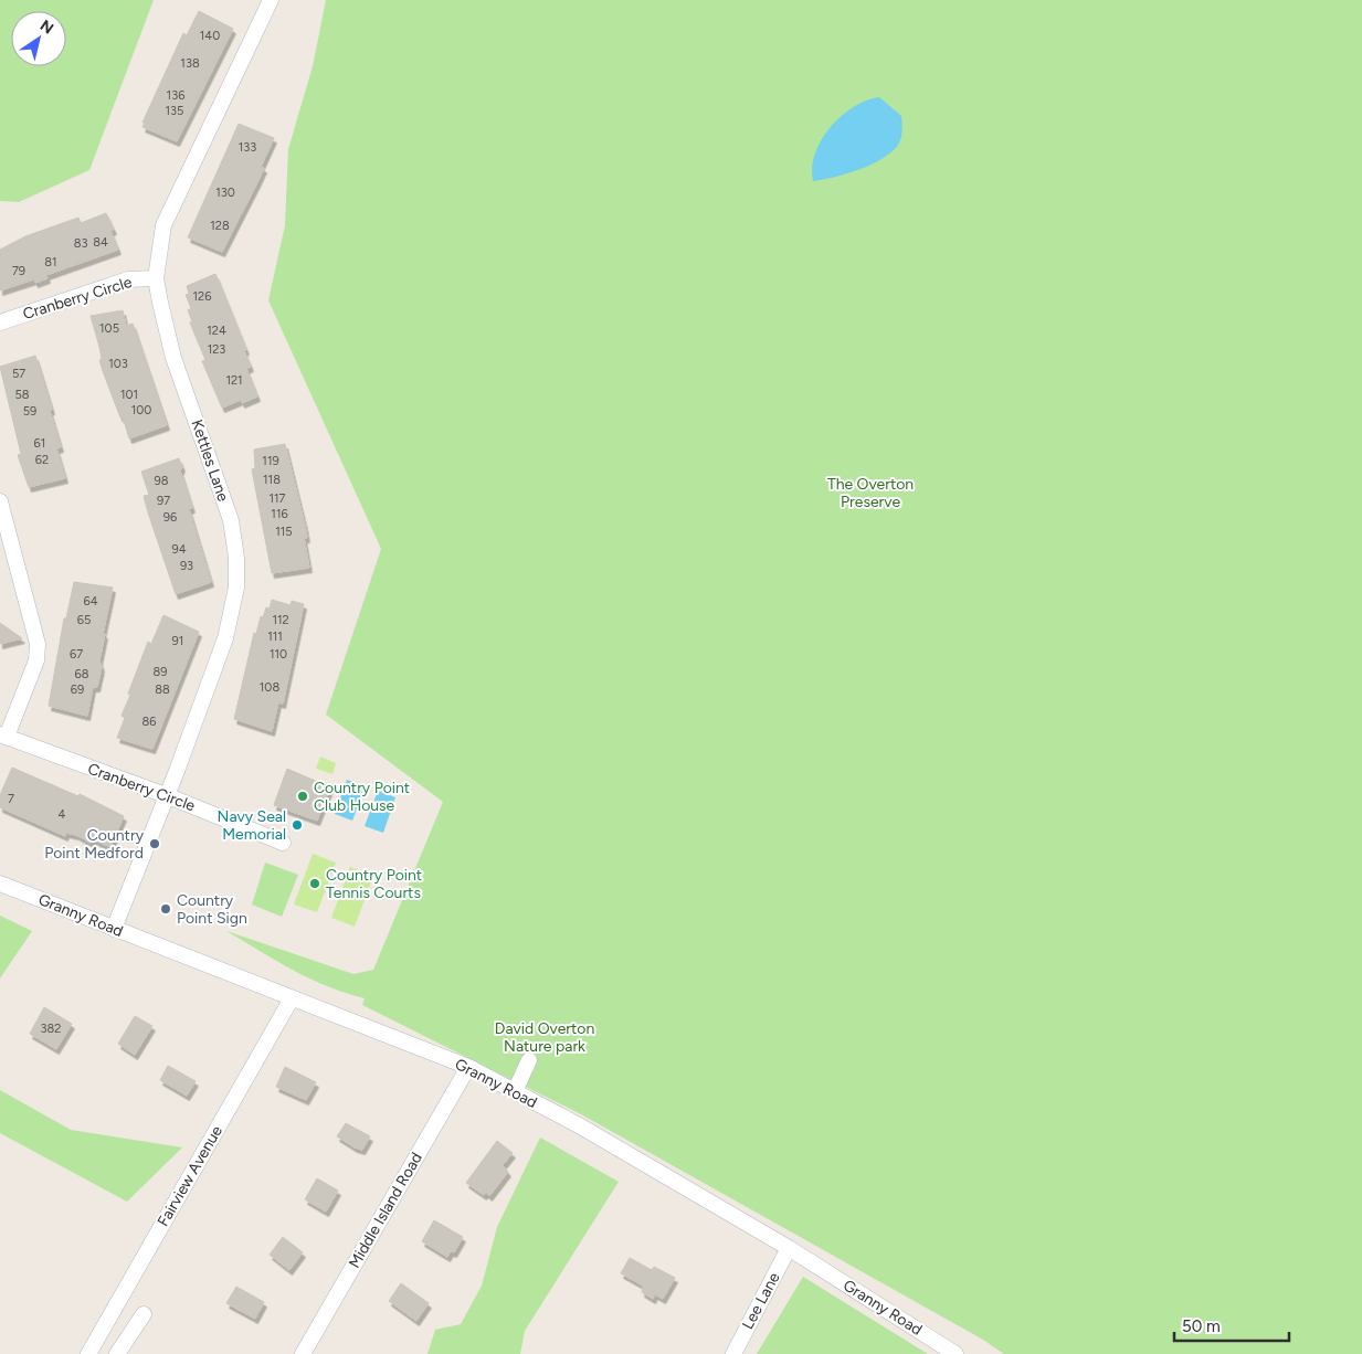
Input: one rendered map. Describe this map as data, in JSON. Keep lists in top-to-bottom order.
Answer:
{
  "streets": {
    "street": [
      "Cranberry Circle",
      "Kettles Lane",
      "Granny Road",
      "Fairview Avenue",
      "Middle Island Road",
      "Lee Lane"
    ]
  },
  "crossings": [
    ["Cranberry Circle", "Kettles Lane"],
    ["Kettles Lane", "Granny Road"],
    ["Granny Road", "Fairview Avenue"],
    ["Granny Road", "Middle Island Road"],
    ["Granny Road", "Lee Lane"]
  ],
  "parks": ["The Overton Preserve", "David Overton Nature park"],
  "places": [
    "Country Point Club House",
    "Navy Seal Memorial",
    "Country Point Medford",
    "Country Point Tennis Courts",
    "Country Point Sign"
  ],
  "house_numbers": [
    "140",
    "138",
    "136",
    "135",
    "133",
    "130",
    "128",
    "84",
    "83",
    "81",
    "79",
    "126",
    "105",
    "124",
    "123",
    "103",
    "57",
    "121",
    "58",
    "101",
    "100",
    "59",
    "61",
    "62",
    "119",
    "118",
    "98",
    "117",
    "97",
    "116",
    "96",
    "115",
    "94",
    "93",
    "64",
    "65",
    "112",
    "111",
    "91",
    "67",
    "110",
    "89",
    "68",
    "108",
    "69",
    "88",
    "86",
    "7",
    "4",
    "382"
  ],
  "scale_bar": "50 m",
  "north": "top right"
}
